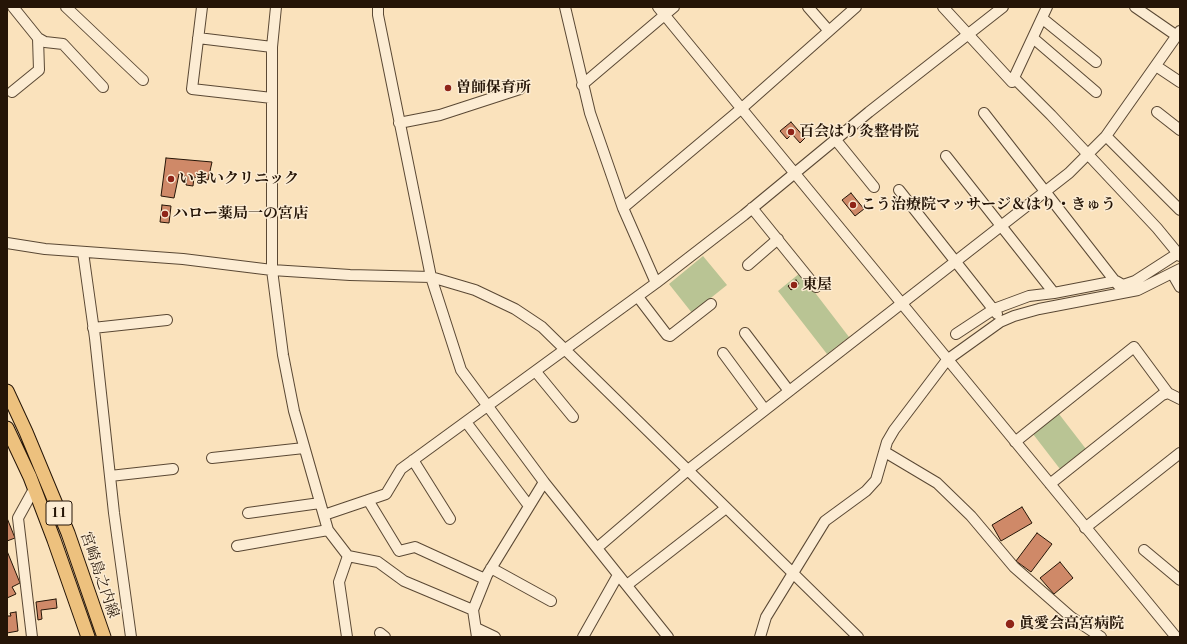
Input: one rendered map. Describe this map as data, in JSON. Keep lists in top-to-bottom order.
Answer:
{
  "streets": {
    "main road": ["11", "宮崎島之内線"]
  },
  "places": [
    "曽師保育所",
    "百会はり灸整骨院",
    "いまいクリニック",
    "こう治療院マッサージ＆はり・きゅう",
    "ハロー薬局一の宮店",
    "東屋",
    "眞愛会高宮病院"
  ]
}
